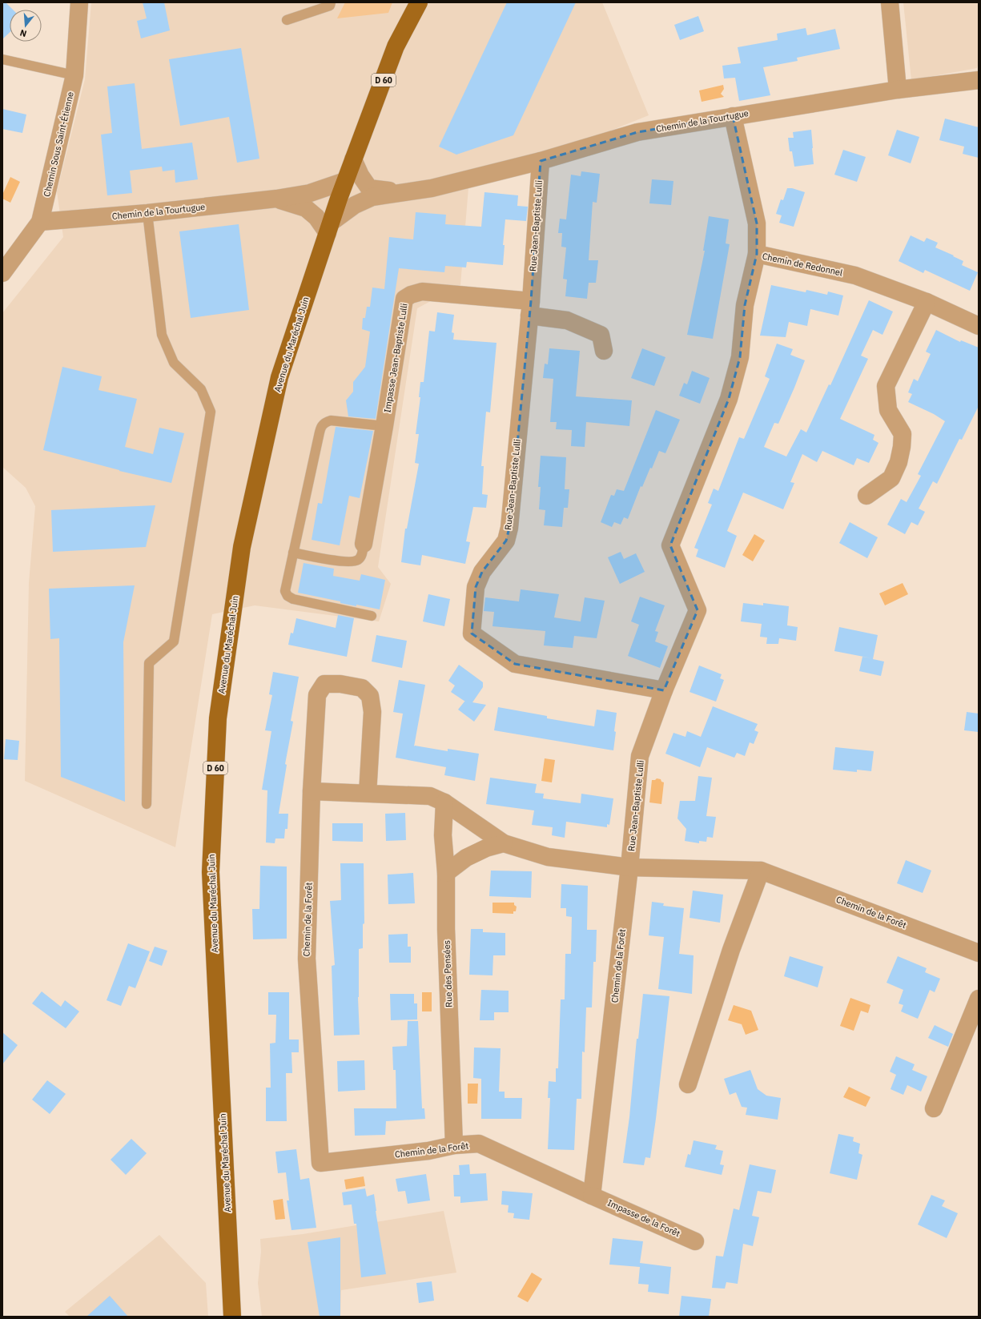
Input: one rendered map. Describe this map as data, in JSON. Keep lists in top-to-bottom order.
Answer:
{
  "streets": {
    "main road": ["D 60", "Avenue du Maréchal Juin"],
    "street": [
      "Chemin de la Tourtugue",
      "Chemin Sous Saint-Étienne",
      "Rue Jean-Baptiste Lulli",
      "Chemin de Redonnel",
      "Impasse Jean-Baptiste Lulli",
      "Chemin de la Forêt",
      "Rue des Pensées",
      "Impasse de la Forêt"
    ]
  },
  "crossings": [
    ["Chemin de la Tourtugue", "Chemin Sous Saint-Étienne"],
    ["Chemin de la Tourtugue", "Rue Jean-Baptiste Lulli"],
    ["Chemin de la Tourtugue", "Chemin de Redonnel"],
    ["Chemin de la Tourtugue", "Avenue du Maréchal Juin"],
    ["Rue Jean-Baptiste Lulli", "Chemin de Redonnel"],
    ["Rue Jean-Baptiste Lulli", "Impasse Jean-Baptiste Lulli"],
    ["Rue Jean-Baptiste Lulli", "Chemin de la Forêt"],
    ["Chemin de la Forêt", "Rue des Pensées"],
    ["Chemin de la Forêt", "Impasse de la Forêt"]
  ],
  "north": "bottom"
}
